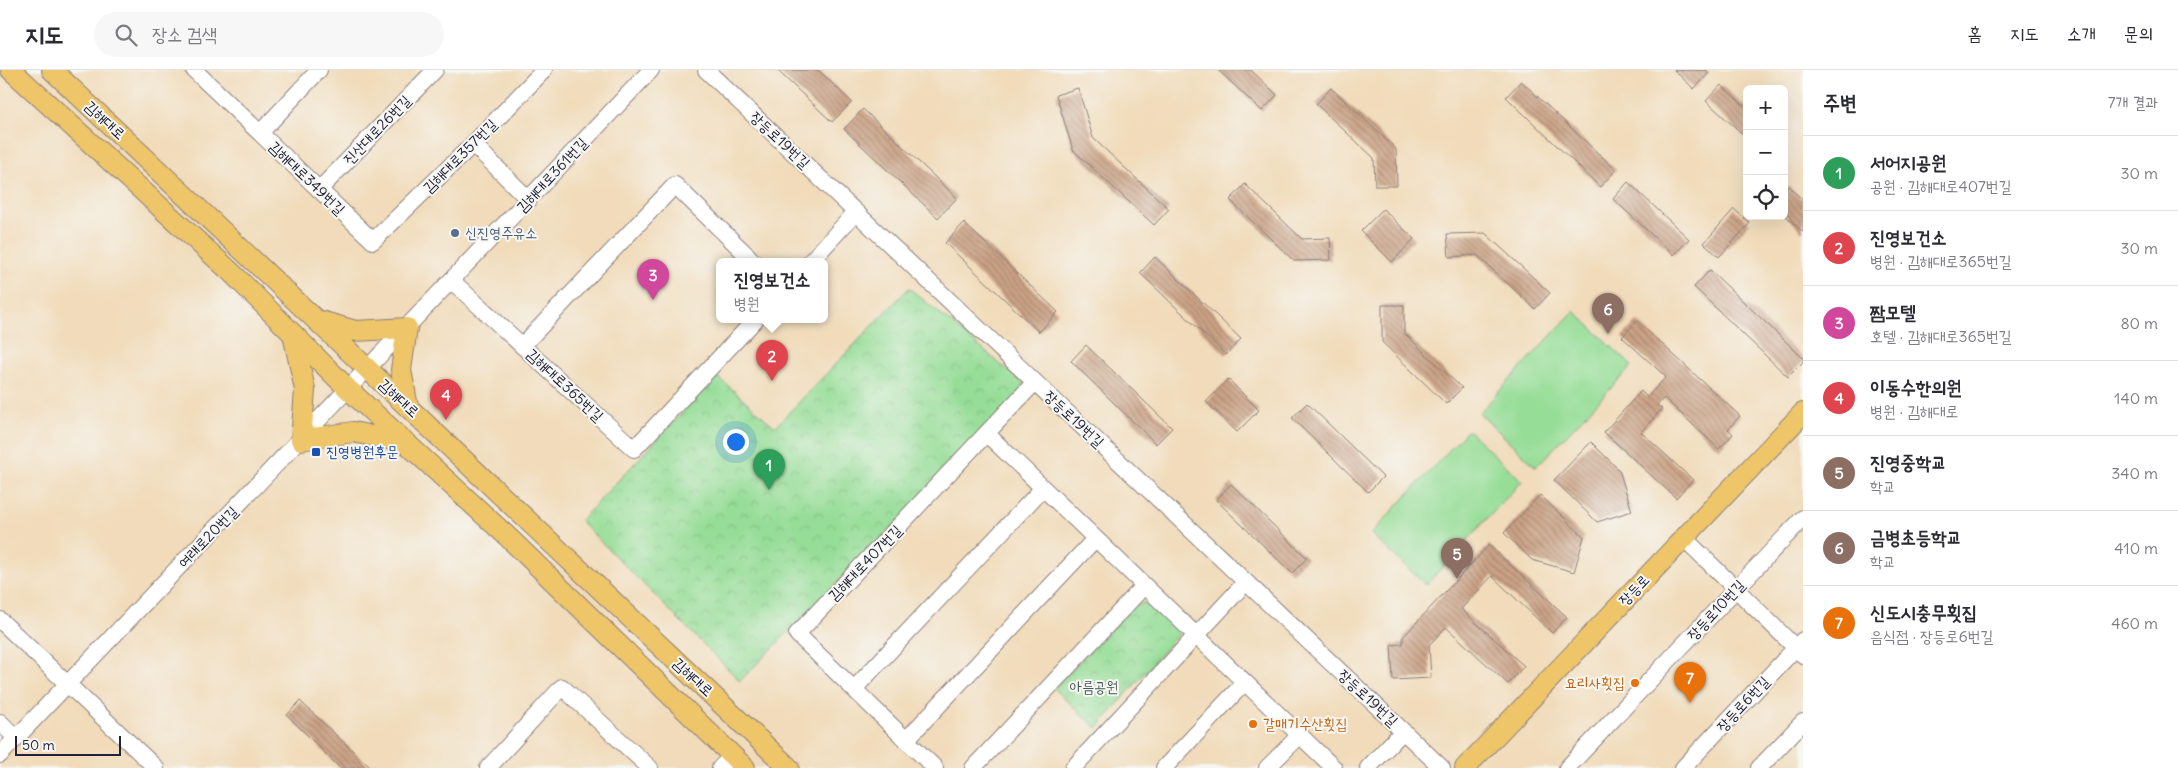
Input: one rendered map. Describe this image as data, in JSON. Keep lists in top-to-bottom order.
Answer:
{
  "streets": {
    "main road": ["김해대로", "장등로"],
    "street": [
      "진산대로26번길",
      "장등로19번길",
      "김해대로357번길",
      "김해대로361번길",
      "김해대로349번길",
      "김해대로365번길",
      "여래로20번길",
      "김해대로407번길",
      "장등로10번길",
      "장등로6번길"
    ]
  },
  "crossings": [
    ["김해대로", "김해대로361번길"],
    ["김해대로", "여래로20번길"],
    ["진산대로26번길", "김해대로349번길"],
    ["장등로19번길", "김해대로407번길"],
    ["김해대로357번길", "김해대로349번길"],
    ["김해대로361번길", "여래로20번길"]
  ],
  "parks": ["아름공원"],
  "places": {
    "other": ["신진영주유소", "요리사횟집", "갈매기수산횟집"],
    "transit": ["진영병원후문"]
  },
  "scale_bar": "50 m",
  "page": {
    "header": "지도",
    "search": "장소 검색",
    "nav": [
      "홈",
      "지도",
      "소개",
      "문의"
    ],
    "heading": ["주변", "7개 결과"],
    "map_buttons": ["+", "−"],
    "list": [
      {
        "mark": "1",
        "name": "서어지공원",
        "note": "공원 · 김해대로407번길",
        "value": "30 m"
      },
      {
        "mark": "2",
        "name": "진영보건소",
        "note": "병원 · 김해대로365번길",
        "value": "30 m"
      },
      {
        "mark": "3",
        "name": "짬모텔",
        "note": "호텔 · 김해대로365번길",
        "value": "80 m"
      },
      {
        "mark": "4",
        "name": "이동수한의원",
        "note": "병원 · 김해대로",
        "value": "140 m"
      },
      {
        "mark": "5",
        "name": "진영중학교",
        "note": "학교",
        "value": "340 m"
      },
      {
        "mark": "6",
        "name": "금병초등학교",
        "note": "학교",
        "value": "410 m"
      },
      {
        "mark": "7",
        "name": "신도시충무횟집",
        "note": "음식점 · 장등로6번길",
        "value": "460 m"
      }
    ],
    "popup": ["진영보건소", "병원"],
    "pins": [
      "3",
      "6",
      "2",
      "4",
      "1",
      "5",
      "7"
    ],
    "scale": "50 m"
  }
}
